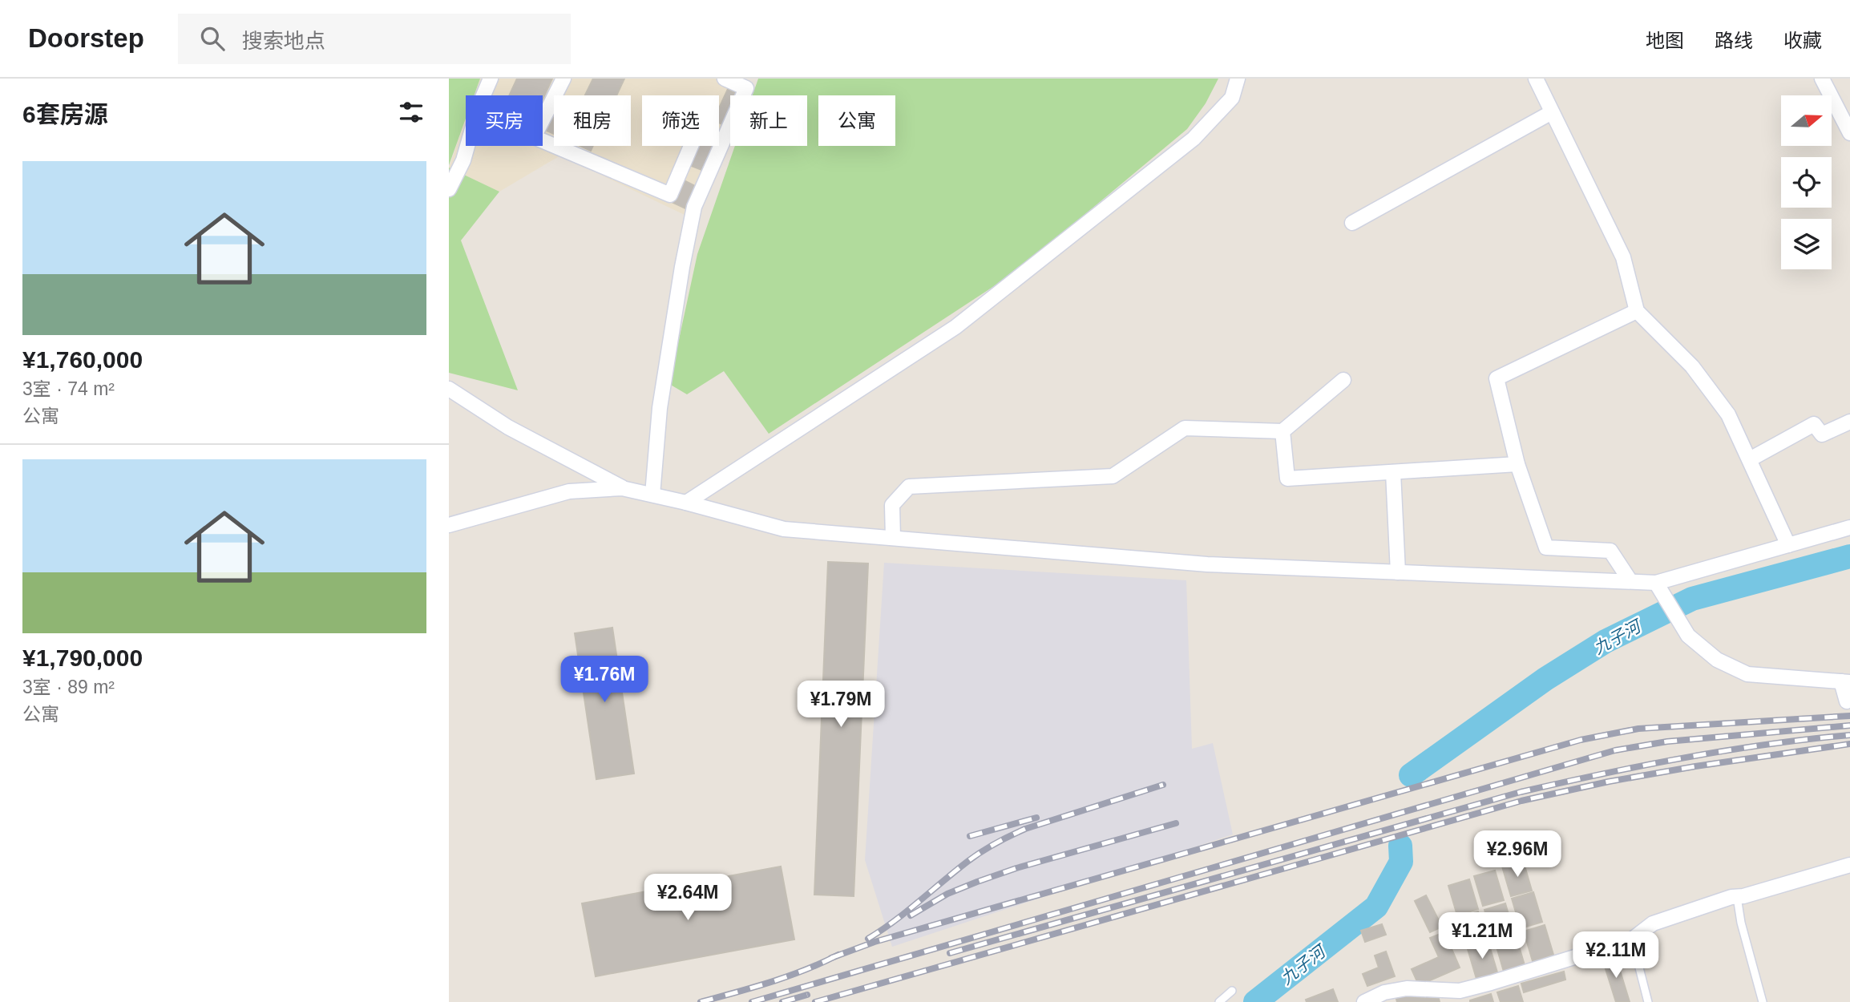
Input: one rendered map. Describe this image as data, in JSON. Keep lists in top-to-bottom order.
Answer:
{
  "water": ["九子河"],
  "north": "right",
  "page": {
    "header": "Doorstep",
    "search": "搜索地点",
    "nav": ["地图", "路线", "收藏"],
    "heading": "6套房源",
    "chip": [
      "买房",
      "租房",
      "筛选",
      "新上",
      "公寓"
    ],
    "list": [
      {
        "name": "¥1,760,000",
        "note": "3室 · 74 m² · 公寓"
      },
      {
        "name": "¥1,790,000",
        "note": "3室 · 89 m² · 公寓"
      }
    ],
    "price": [
      "¥1.76M",
      "¥1.79M",
      "¥2.96M",
      "¥2.64M",
      "¥1.21M",
      "¥2.11M"
    ]
  }
}
